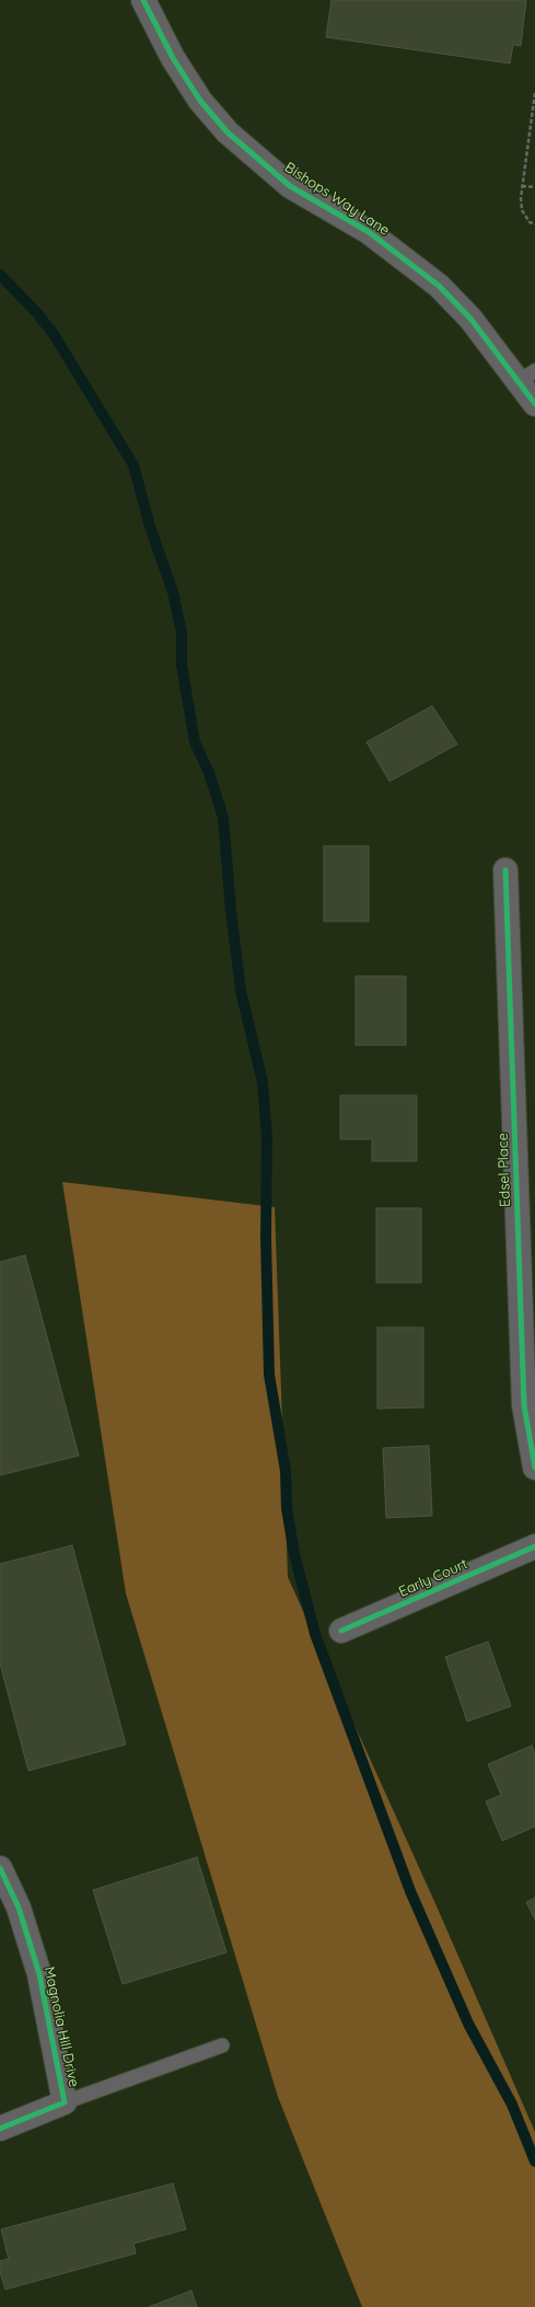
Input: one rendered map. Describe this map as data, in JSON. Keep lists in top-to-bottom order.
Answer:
{
  "streets": {
    "street": [
      "Bishops Way Lane",
      "Edsel Place",
      "Early Court",
      "Magnolia Hill Drive"
    ]
  }
}
